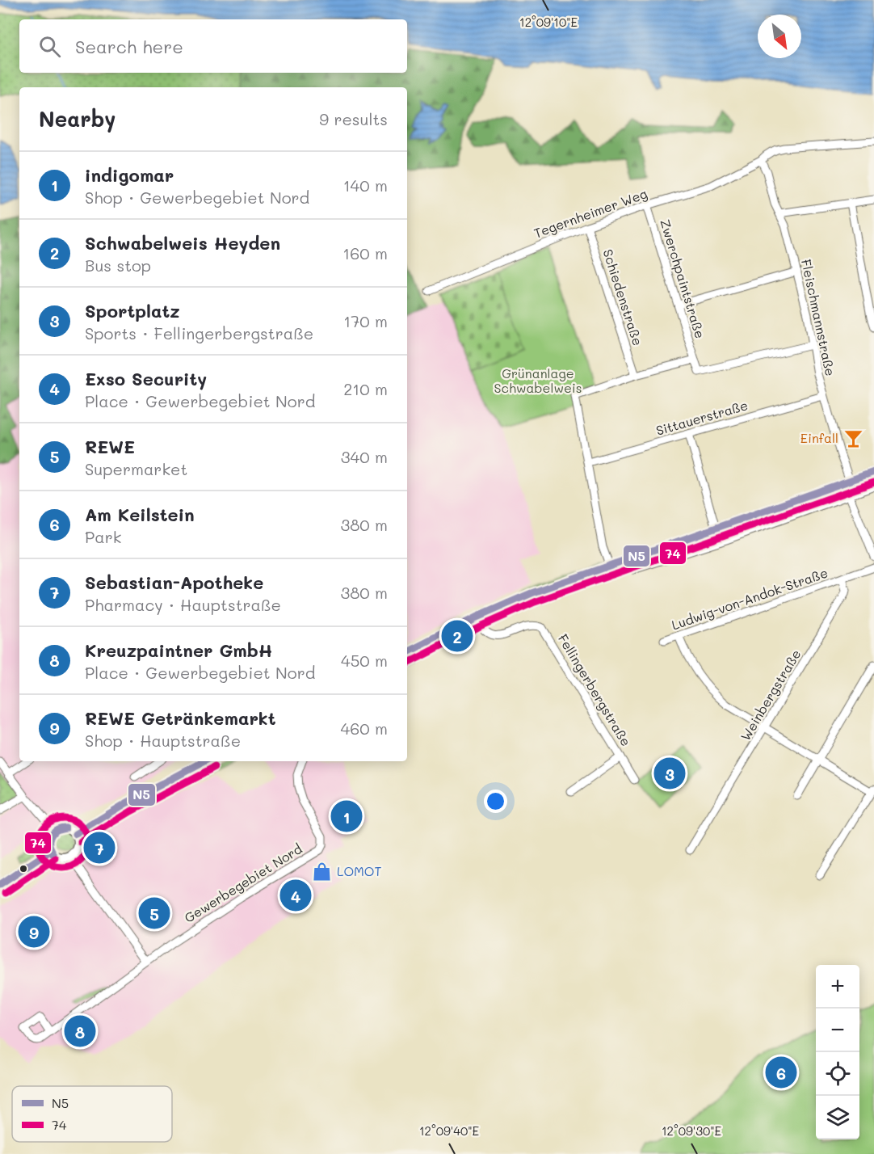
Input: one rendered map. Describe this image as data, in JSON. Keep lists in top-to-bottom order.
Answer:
{
  "streets": {
    "street": [
      "Tegernheimer Weg",
      "Zwerchpaintstraße",
      "Schiedenstraße",
      "Fleischmannstraße",
      "Sittauerstraße",
      "Ludwig-von-Andok-Straße",
      "Fellingerbergstraße",
      "Weinbergstraße",
      "Gewerbegebiet Nord"
    ]
  },
  "crossings": [
    ["Tegernheimer Weg", "Zwerchpaintstraße"],
    ["Tegernheimer Weg", "Schiedenstraße"],
    ["Tegernheimer Weg", "Fleischmannstraße"],
    ["Fleischmannstraße", "Sittauerstraße"],
    ["Ludwig-von-Andok-Straße", "Weinbergstraße"]
  ],
  "parks": ["Grünanlage Schwabelweis"],
  "places": {
    "bar": ["Einfall"],
    "shop": ["LOMOT"]
  },
  "lines": ["transit line N5", "transit line 74"],
  "legend": ["N5", "74"],
  "north": "bottom right",
  "page": {
    "search": "Search here",
    "heading": ["Nearby", "9 results"],
    "list": [
      {
        "mark": "1",
        "name": "indigomar",
        "note": "Shop · Gewerbegebiet Nord",
        "value": "140 m"
      },
      {
        "mark": "2",
        "name": "Schwabelweis Heyden",
        "note": "Bus stop",
        "value": "160 m"
      },
      {
        "mark": "3",
        "name": "Sportplatz",
        "note": "Sports · Fellingerbergstraße",
        "value": "170 m"
      },
      {
        "mark": "4",
        "name": "Exso Security",
        "note": "Place · Gewerbegebiet Nord",
        "value": "210 m"
      },
      {
        "mark": "5",
        "name": "REWE",
        "note": "Supermarket",
        "value": "340 m"
      },
      {
        "mark": "6",
        "name": "Am Keilstein",
        "note": "Park",
        "value": "380 m"
      },
      {
        "mark": "7",
        "name": "Sebastian-Apotheke",
        "note": "Pharmacy · Hauptstraße",
        "value": "380 m"
      },
      {
        "mark": "8",
        "name": "Kreuzpaintner GmbH",
        "note": "Place · Gewerbegebiet Nord",
        "value": "450 m"
      },
      {
        "mark": "9",
        "name": "REWE Getränkemarkt",
        "note": "Shop · Hauptstraße",
        "value": "460 m"
      }
    ],
    "pins": [
      "2",
      "3",
      "1",
      "7",
      "4",
      "5",
      "9",
      "8",
      "6"
    ],
    "map_buttons": ["+", "−"]
  },
  "coordinates": ["12°09'10\"E", "12°09'40\"E", "12°09'30\"E"]
}
